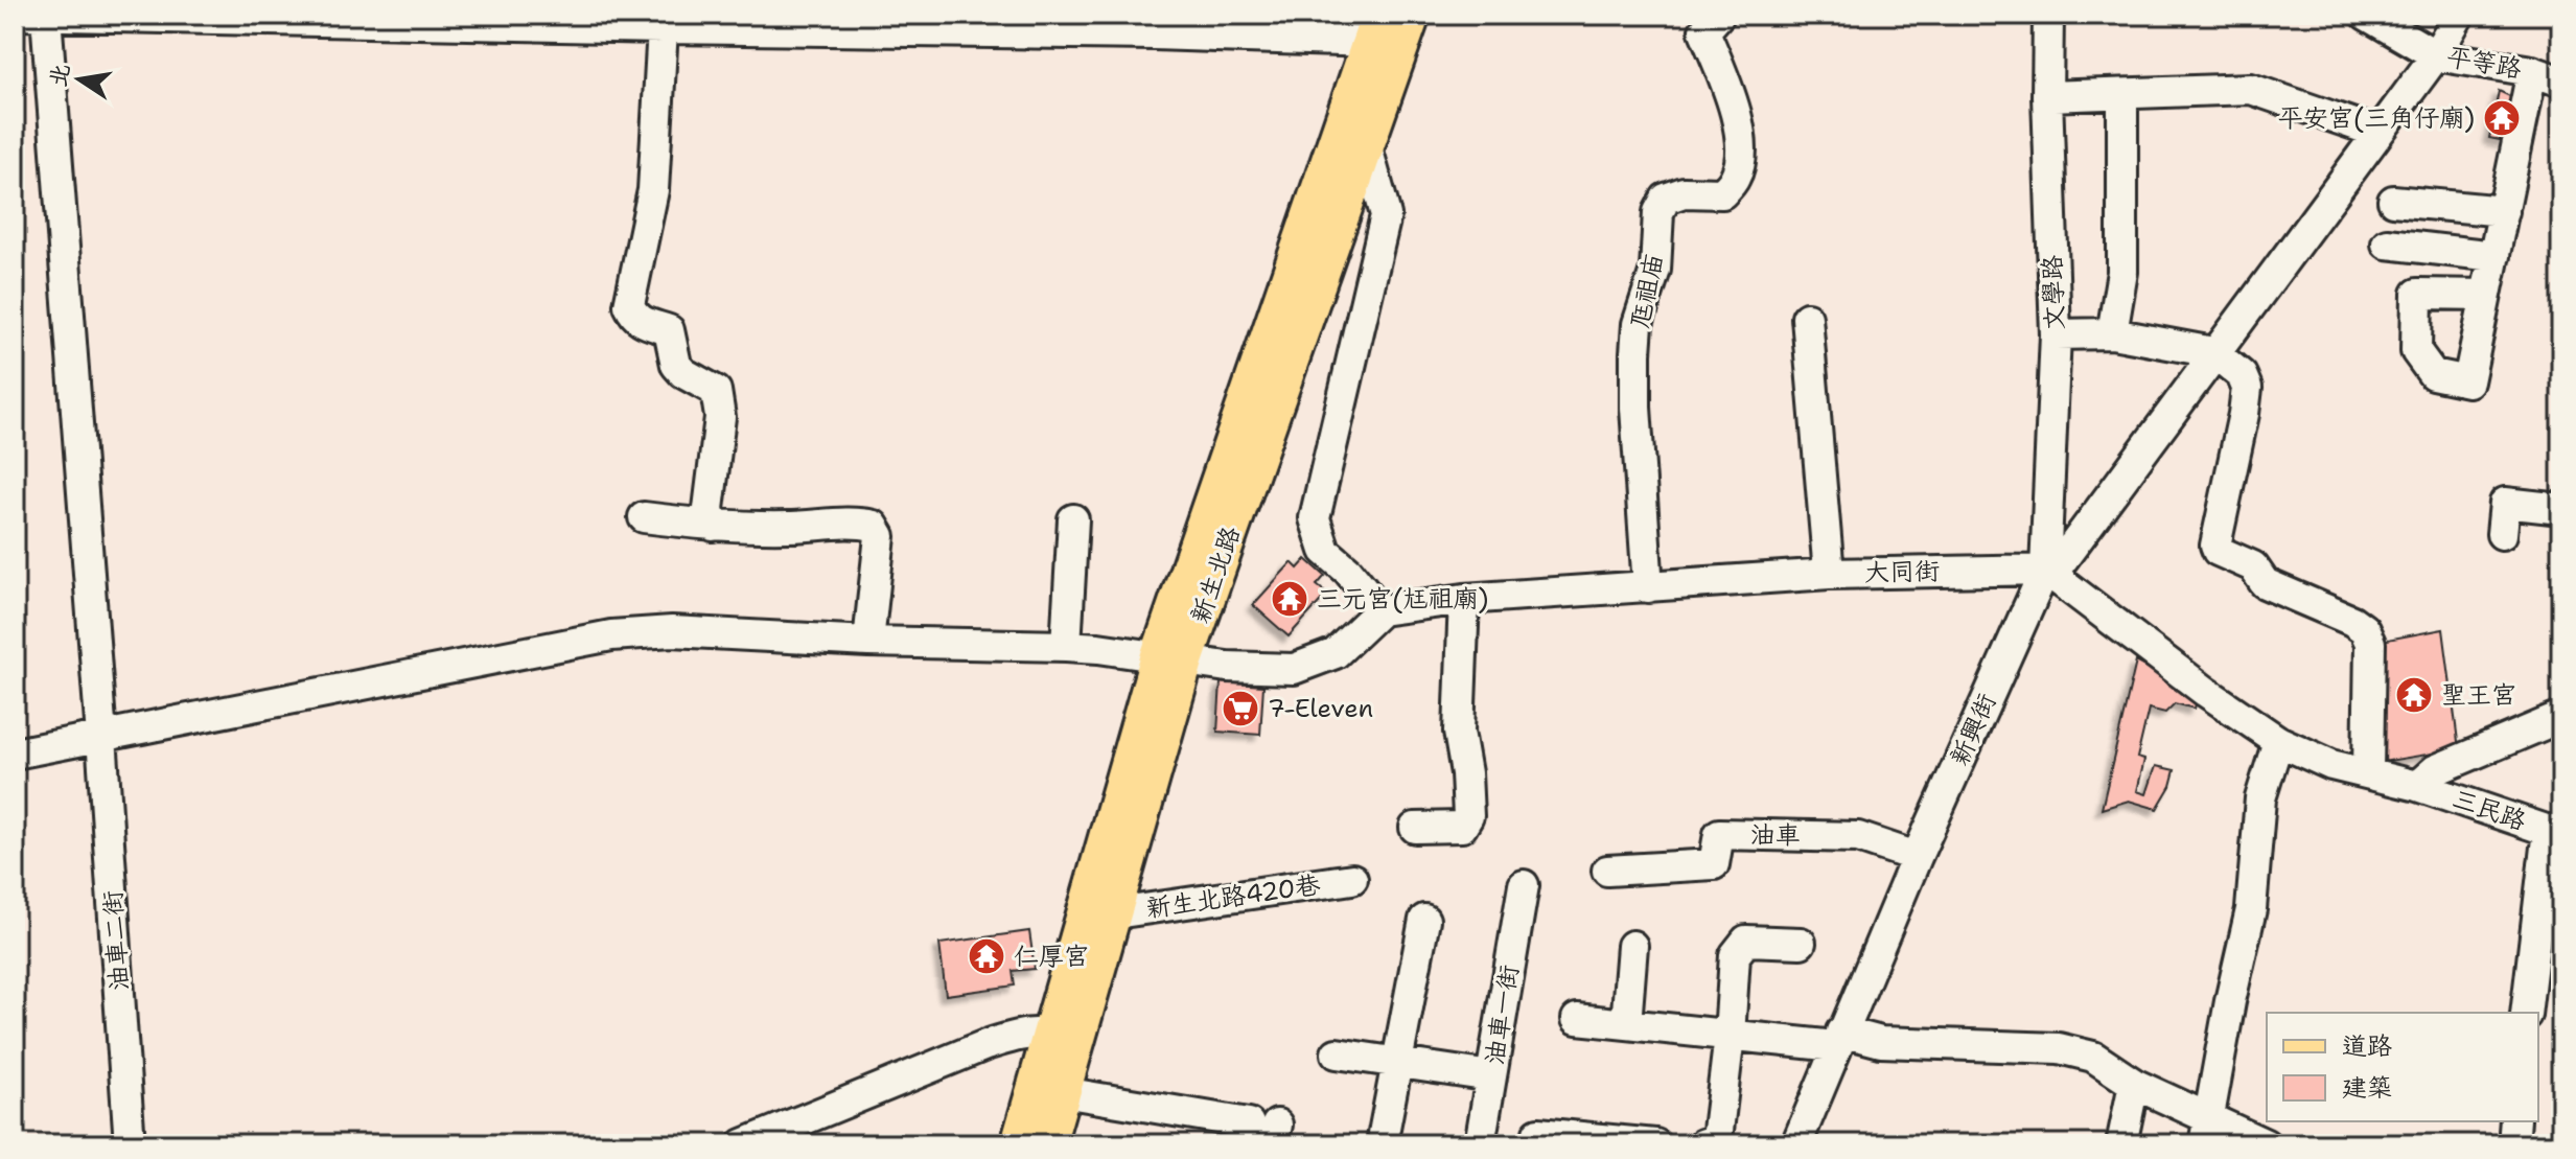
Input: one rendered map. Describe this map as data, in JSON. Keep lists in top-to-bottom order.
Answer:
{
  "streets": {
    "main road": ["新生北路"],
    "street": [
      "平等路",
      "尫祖庙",
      "文學路",
      "大同街",
      "新興街",
      "三民路",
      "油車",
      "新生北路420巷",
      "油車二街",
      "油車一街"
    ]
  },
  "crossings": [
    ["平等路", "新興街"],
    ["尫祖庙", "大同街"],
    ["文學路", "大同街"],
    ["文學路", "新興街"],
    ["大同街", "新興街"],
    ["新生北路", "新生北路420巷"],
    ["新興街", "油車"]
  ],
  "places": {
    "temple": [
      "平安宮(三角仔廟)",
      "三元宮(尪祖廟)",
      "聖王宮",
      "仁厚宮"
    ],
    "supermarket": ["7-Eleven"]
  },
  "legend": ["道路", "建築"],
  "north": "left"
}
